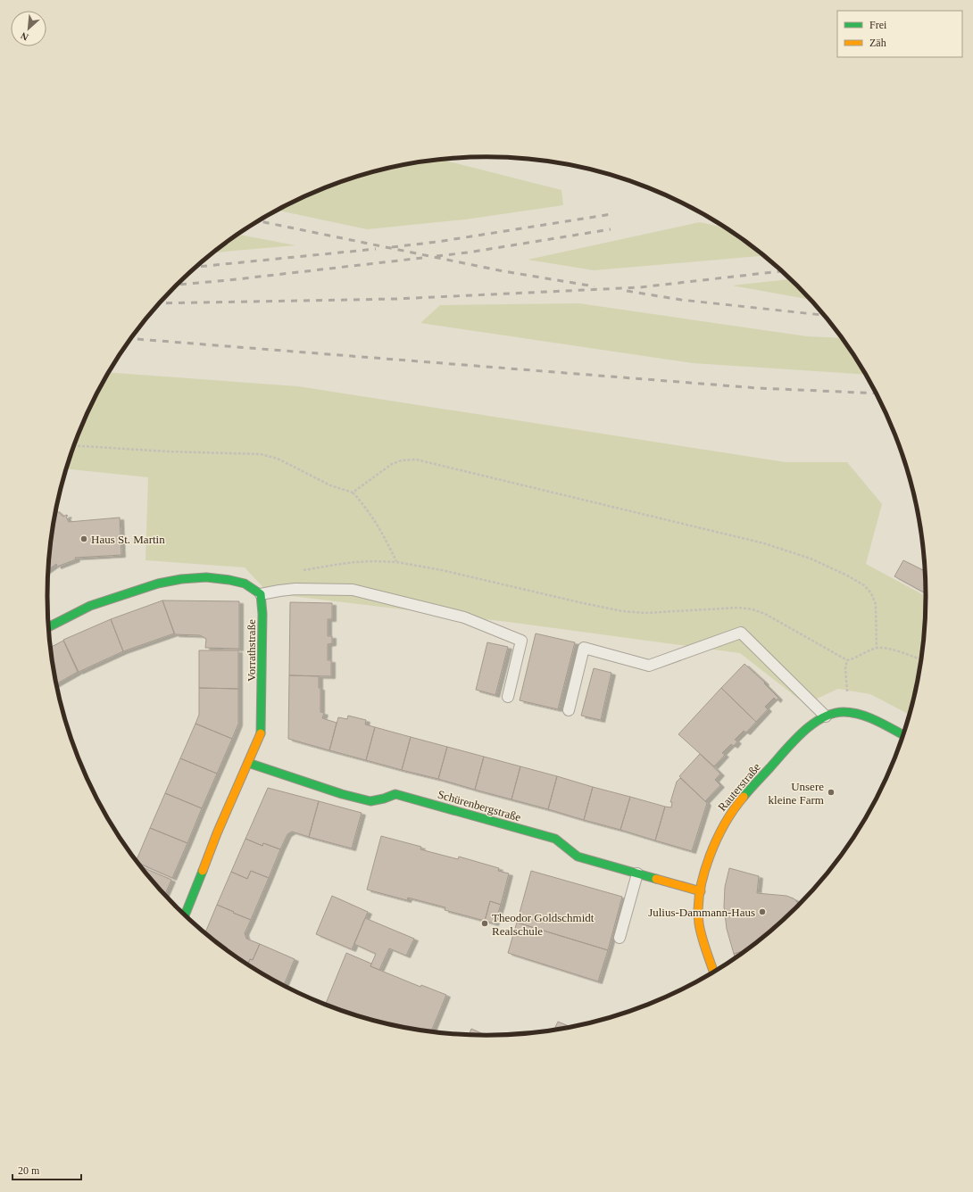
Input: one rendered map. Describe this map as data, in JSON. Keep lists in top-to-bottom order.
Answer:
{
  "streets": {
    "street": ["Vorrathstraße", "Rauterstraße", "Schürenbergstraße"]
  },
  "crossings": [
    ["Vorrathstraße", "Schürenbergstraße"],
    ["Rauterstraße", "Schürenbergstraße"]
  ],
  "places": [
    "Haus St. Martin",
    "Unsere kleine Farm",
    "Julius-Dammann-Haus",
    "Theodor Goldschmidt Realschule"
  ],
  "legend": ["Frei", "Zäh"],
  "scale_bar": "20 m",
  "north": "bottom left"
}
